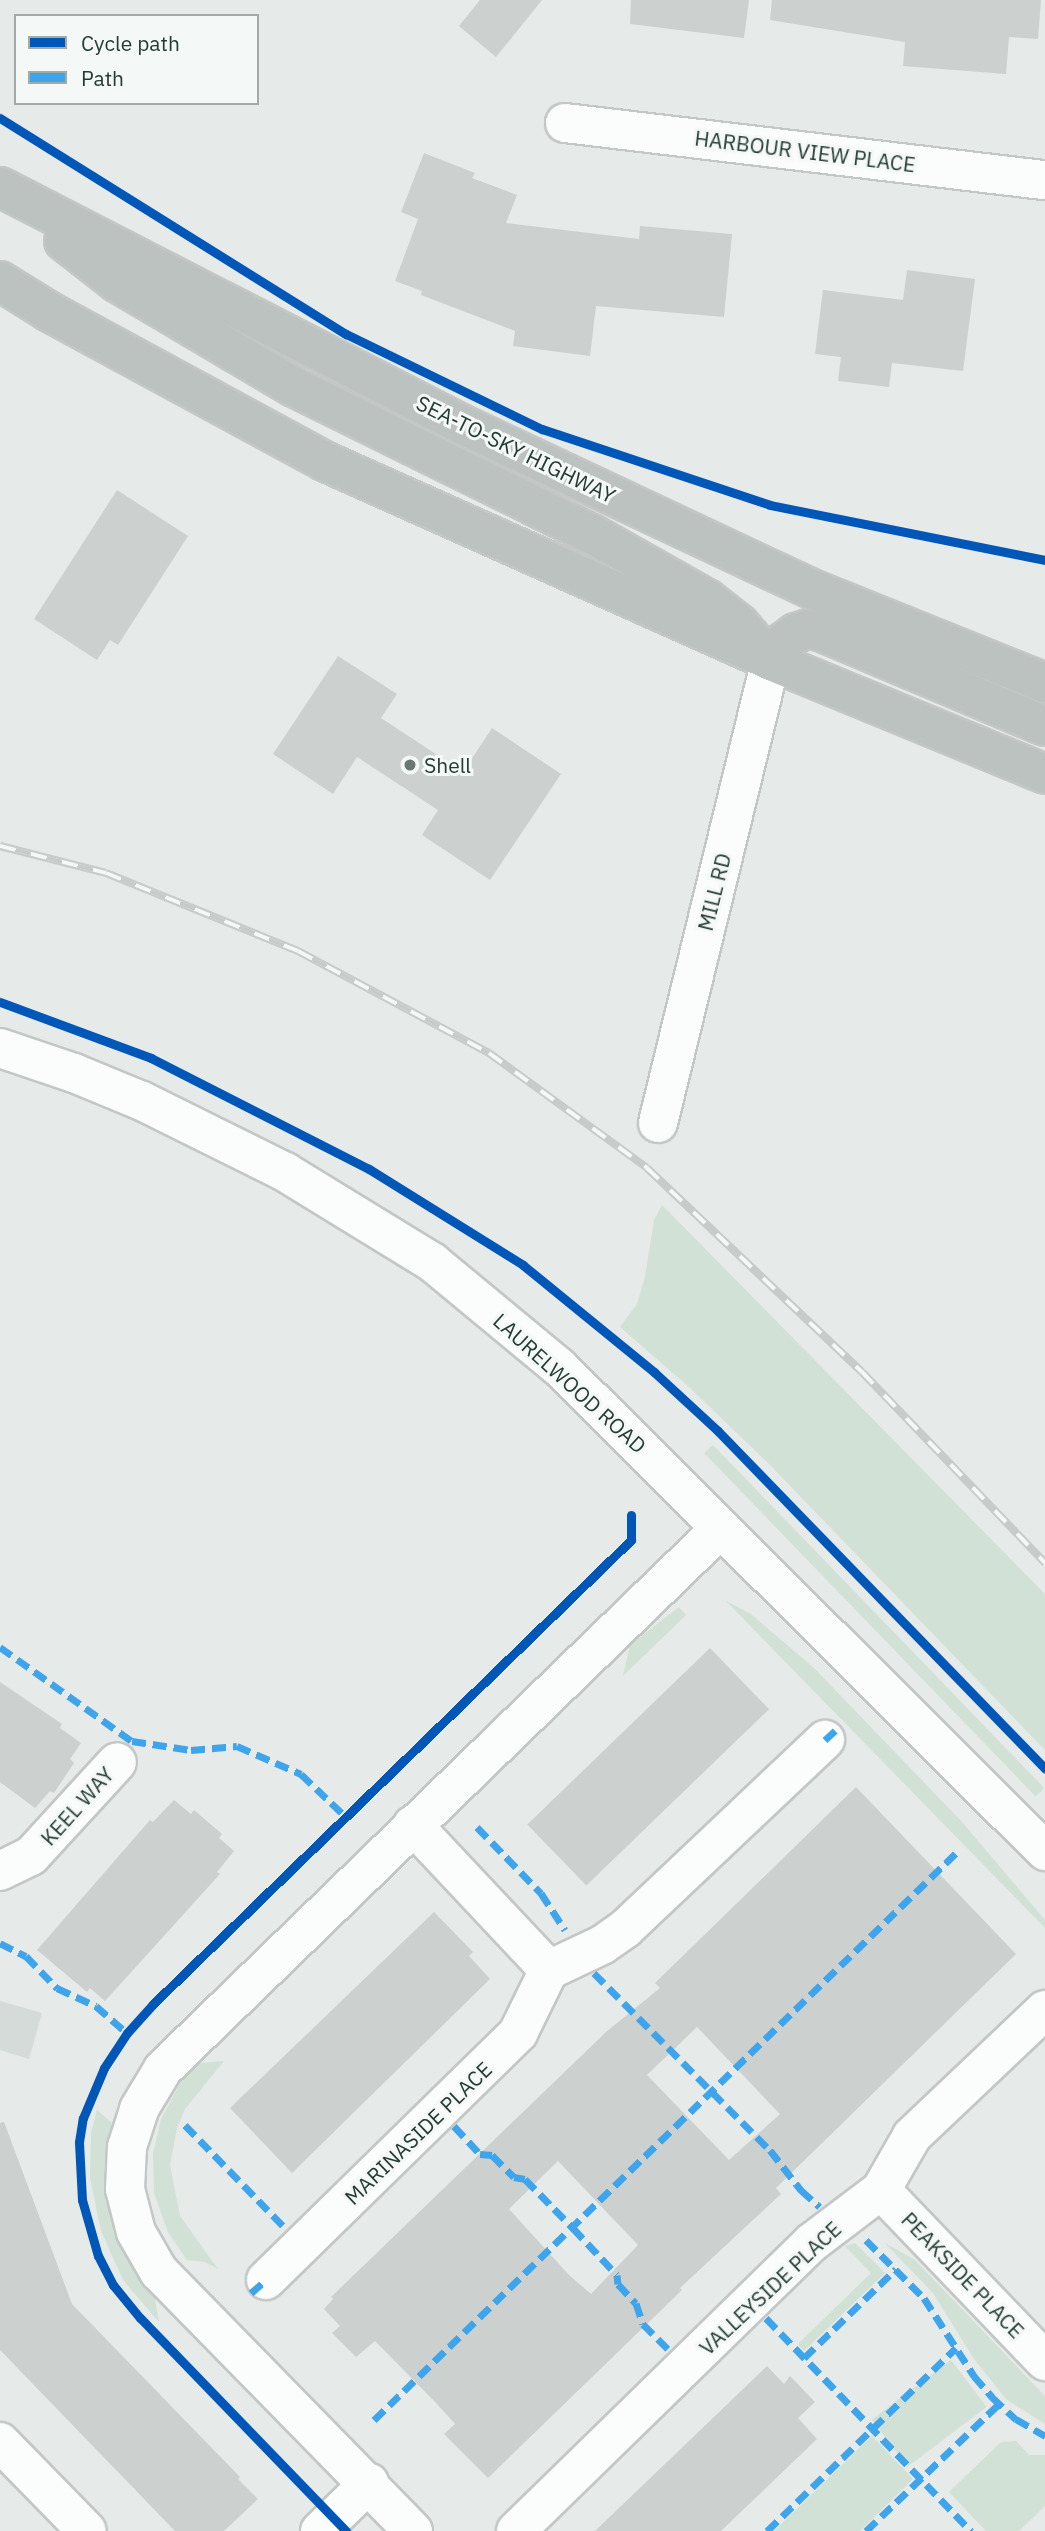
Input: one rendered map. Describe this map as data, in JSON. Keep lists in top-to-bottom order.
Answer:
{
  "streets": {
    "highway": ["SEA-TO-SKY HIGHWAY"],
    "street": [
      "HARBOUR VIEW PLACE",
      "MILL RD",
      "LAURELWOOD ROAD",
      "KEEL WAY",
      "MARINASIDE PLACE",
      "PEAKSIDE PLACE",
      "VALLEYSIDE PLACE"
    ]
  },
  "crossings": [
    ["PEAKSIDE PLACE", "VALLEYSIDE PLACE"]
  ],
  "places": ["Shell"],
  "legend": ["Cycle path", "Path"]
}
